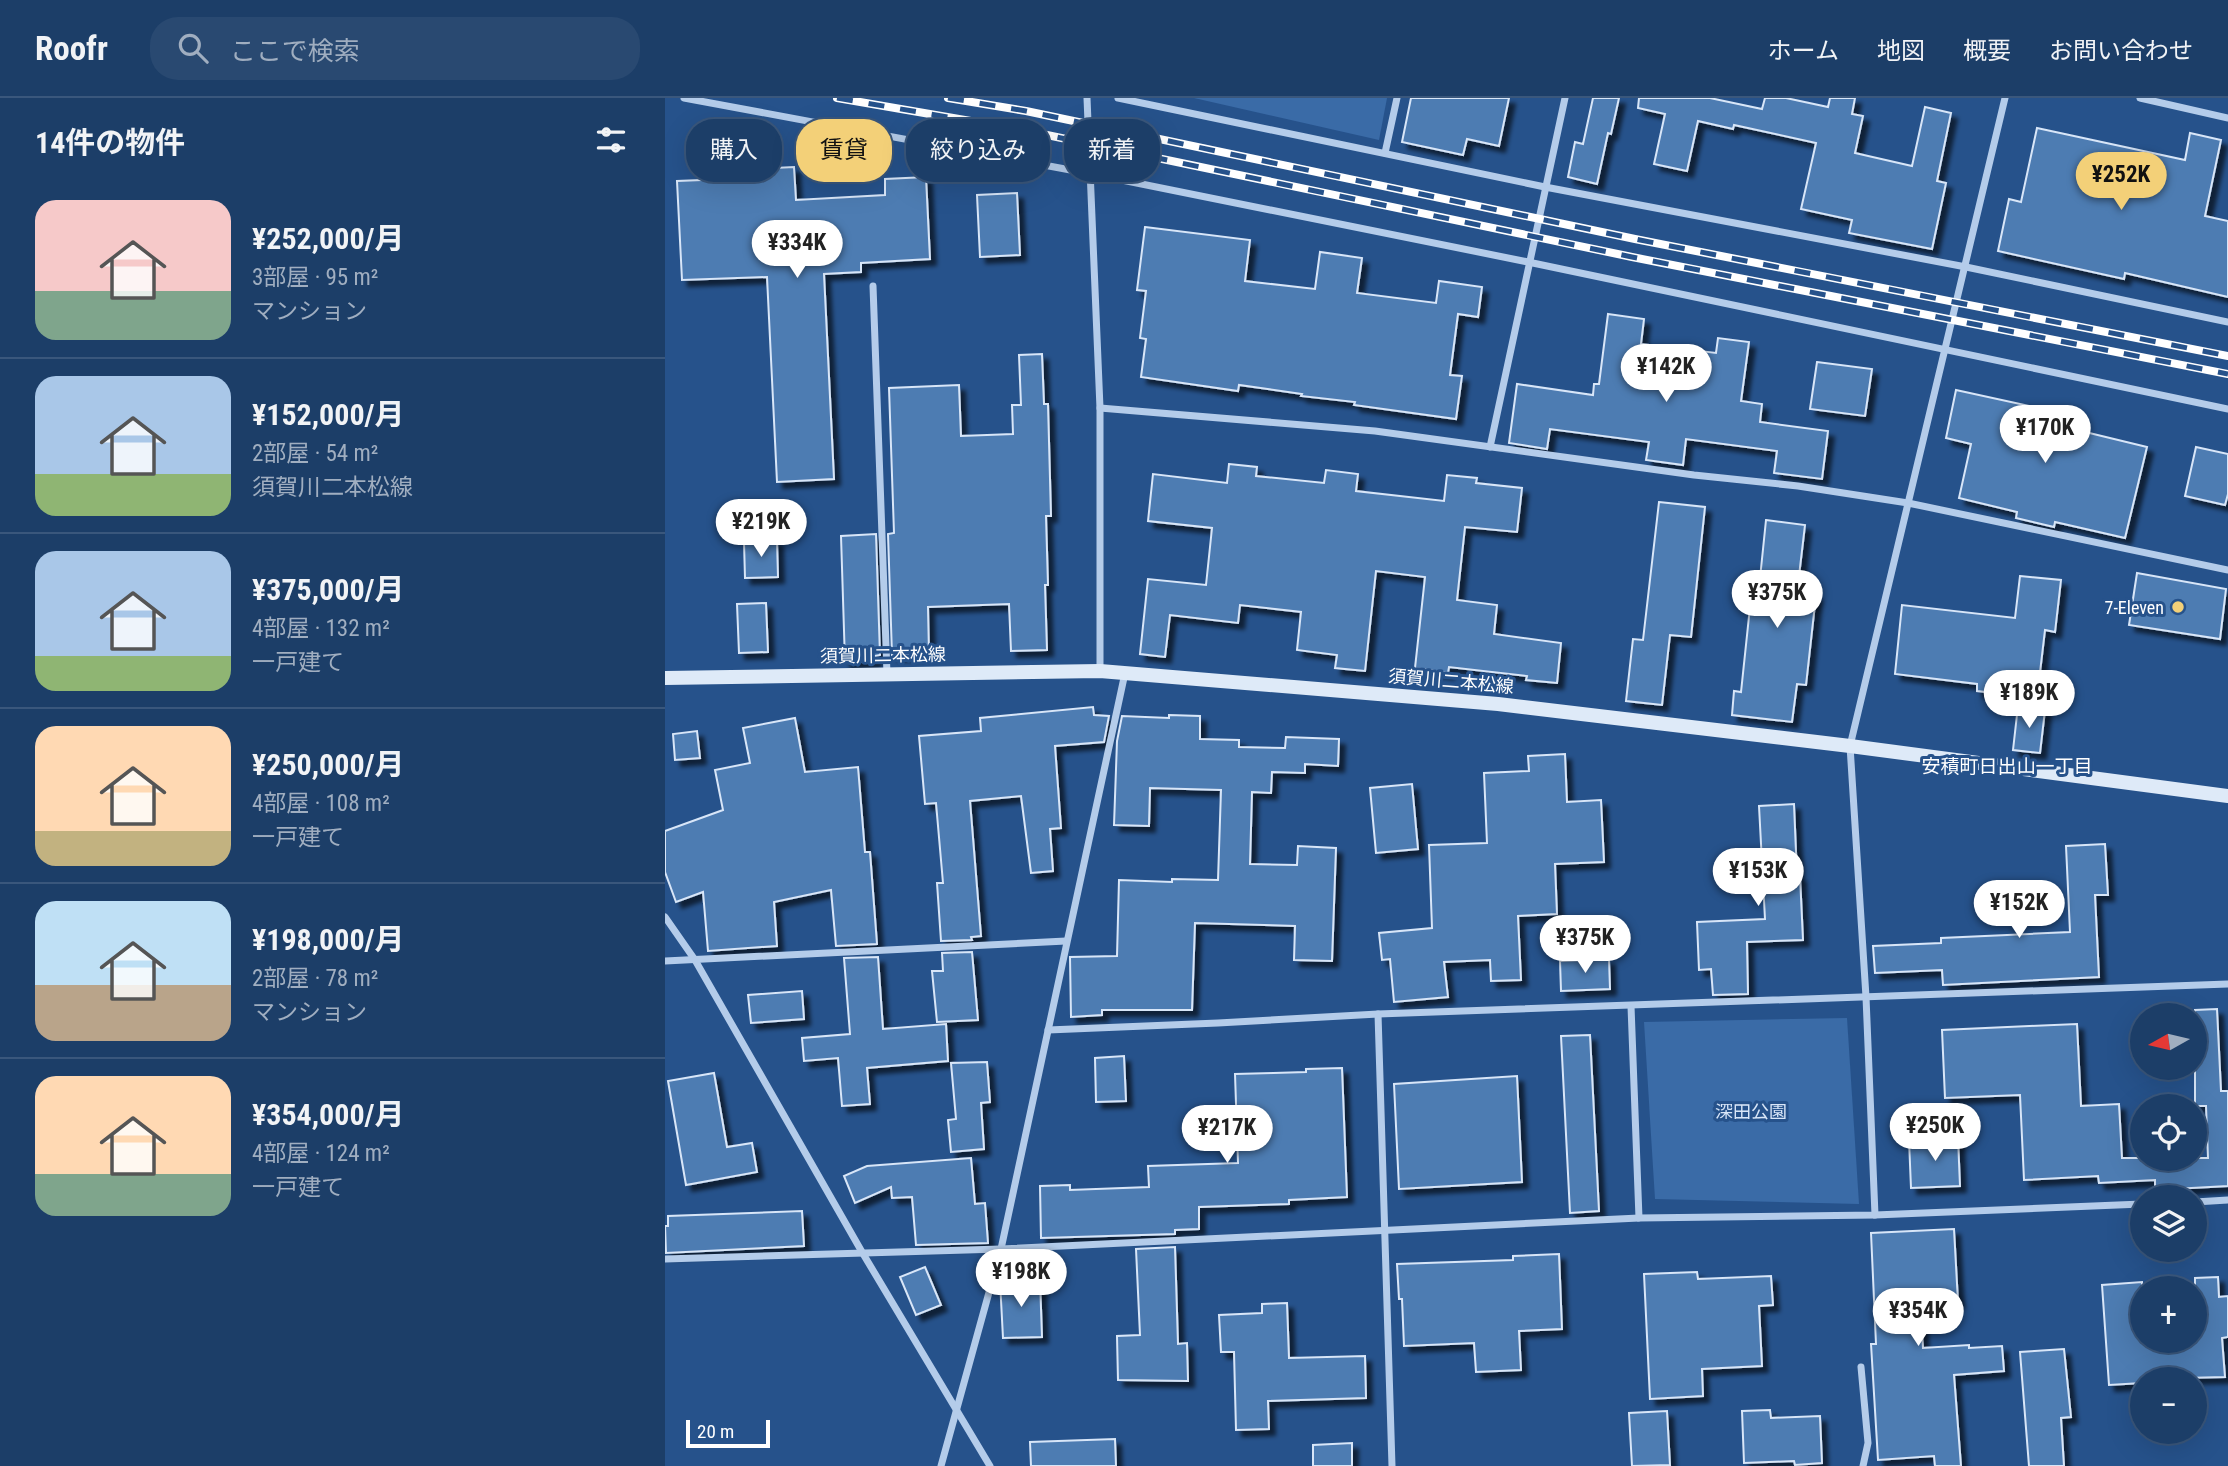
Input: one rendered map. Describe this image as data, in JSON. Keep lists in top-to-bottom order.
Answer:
{
  "streets": {
    "main road": ["須賀川二本松線"]
  },
  "districts": ["安積町日出山一丁目"],
  "parks": ["深田公園"],
  "places": ["7-Eleven"],
  "scale_bar": "20 m",
  "north": "left",
  "page": {
    "header": "Roofr",
    "search": "ここで検索",
    "nav": [
      "ホーム",
      "地図",
      "概要",
      "お問い合わせ"
    ],
    "heading": "14件の物件",
    "chip": [
      "購入",
      "賃貸",
      "絞り込み",
      "新着"
    ],
    "price": [
      "¥252K",
      "¥334K",
      "¥142K",
      "¥170K",
      "¥219K",
      "¥375K",
      "¥189K",
      "¥153K",
      "¥152K",
      "¥375K",
      "¥250K",
      "¥217K",
      "¥198K",
      "¥354K"
    ],
    "list": [
      {
        "name": "¥252,000/月",
        "note": "3部屋 · 95 m² · マンション"
      },
      {
        "name": "¥152,000/月",
        "note": "2部屋 · 54 m² · 須賀川二本松線"
      },
      {
        "name": "¥375,000/月",
        "note": "4部屋 · 132 m² · 一戸建て"
      },
      {
        "name": "¥250,000/月",
        "note": "4部屋 · 108 m² · 一戸建て"
      },
      {
        "name": "¥198,000/月",
        "note": "2部屋 · 78 m² · マンション"
      },
      {
        "name": "¥354,000/月",
        "note": "4部屋 · 124 m² · 一戸建て"
      }
    ],
    "map_buttons": ["+", "−"],
    "scale": "20 m"
  }
}
